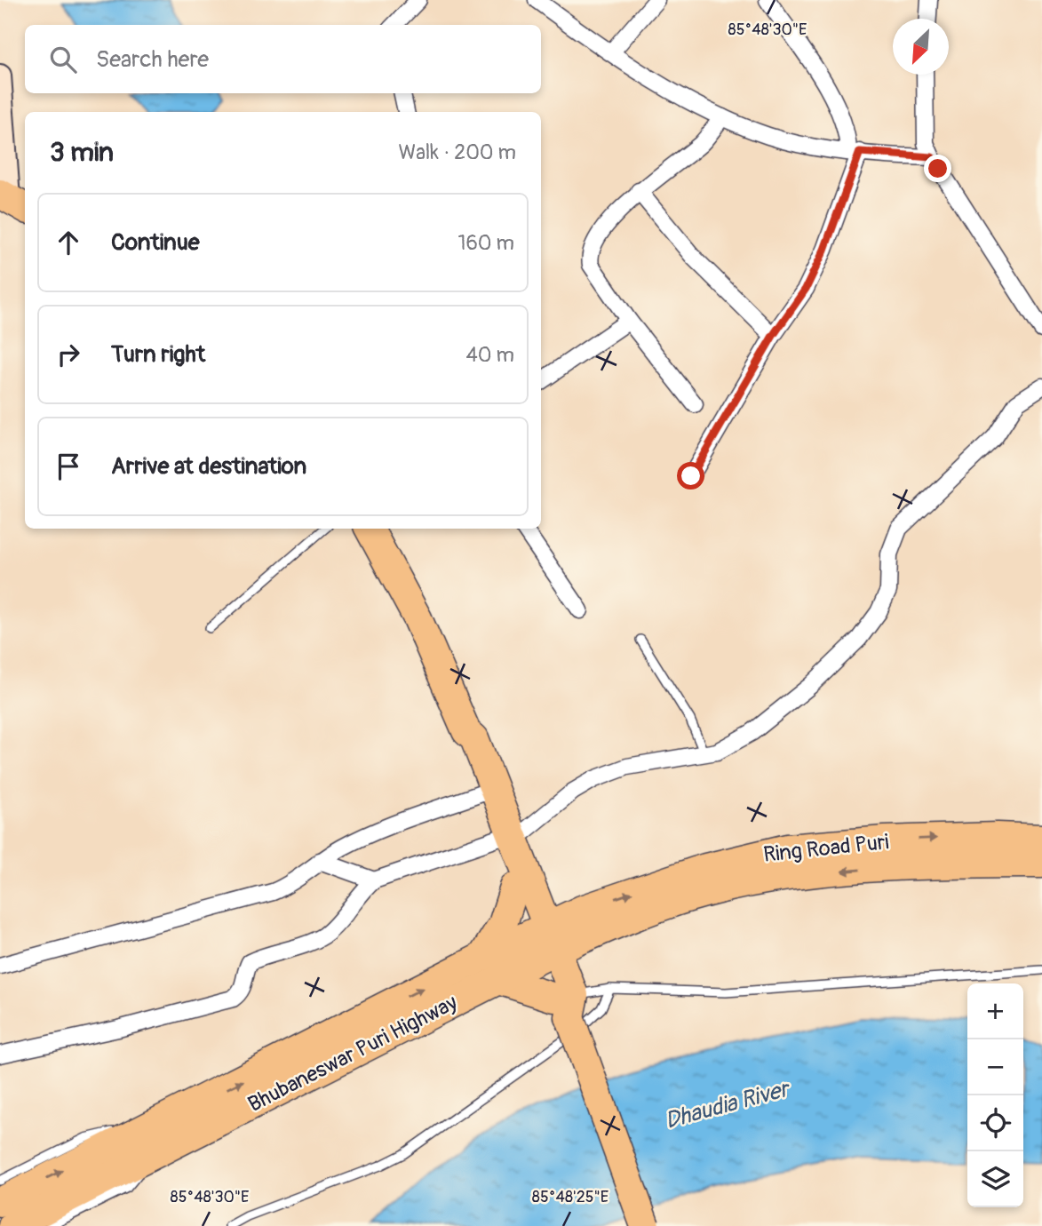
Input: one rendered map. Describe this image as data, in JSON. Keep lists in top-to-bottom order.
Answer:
{
  "streets": {
    "highway": ["Ring Road Puri", "Bhubaneswar Puri Highway"]
  },
  "crossings": [
    ["Ring Road Puri", "Bhubaneswar Puri Highway"]
  ],
  "water": ["Dhaudia River"],
  "north": "bottom left",
  "page": {
    "search": "Search here",
    "heading": ["3 min", "Walk · 200 m"],
    "list": [
      ["Continue", "160 m"],
      ["Turn right", "40 m"],
      "Arrive at destination"
    ],
    "map_buttons": ["+", "−"]
  },
  "coordinates": ["85°48'30\"E", "85°48'25\"E"]
}
